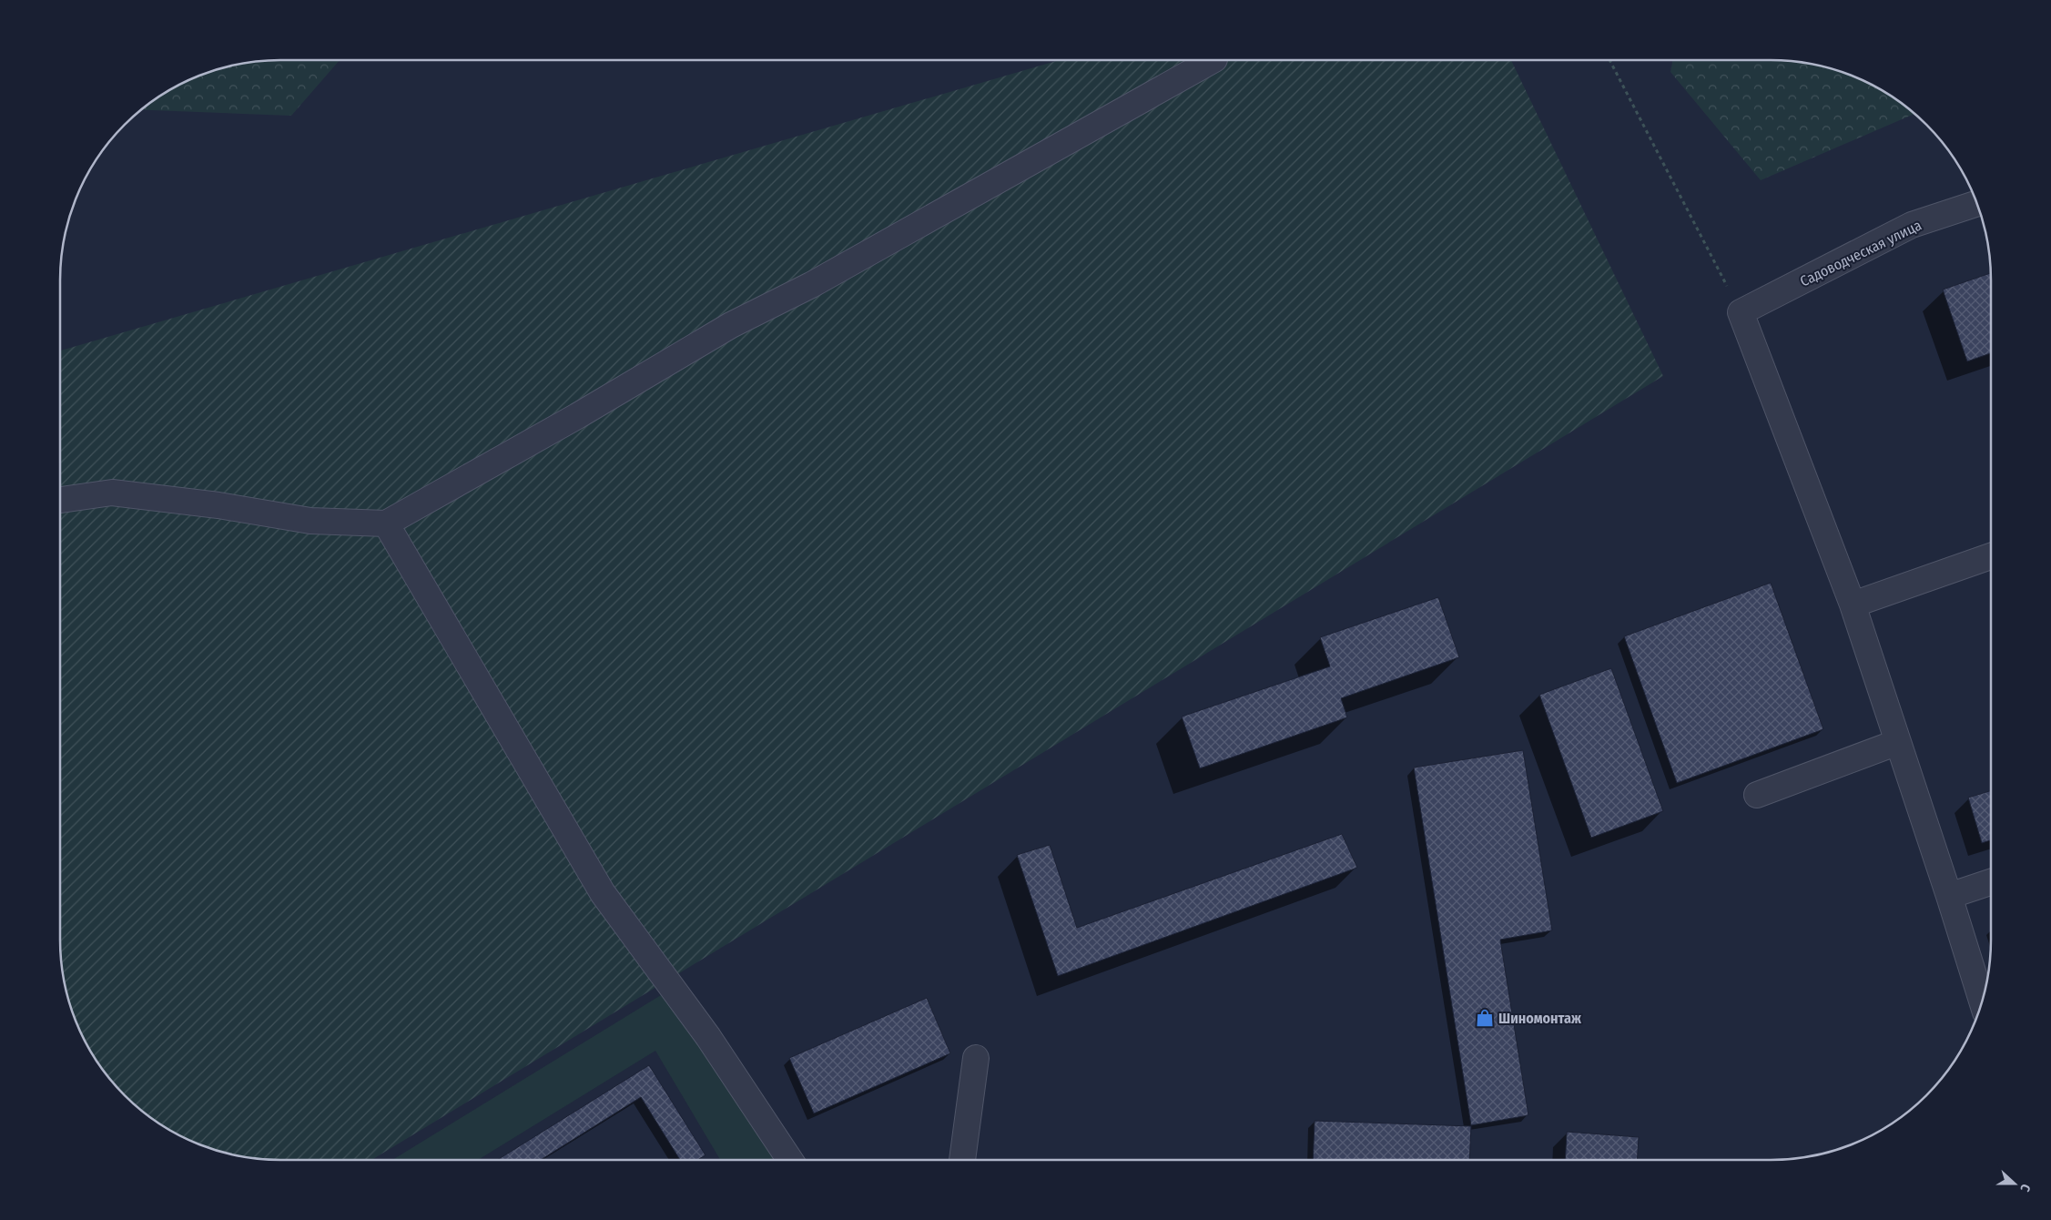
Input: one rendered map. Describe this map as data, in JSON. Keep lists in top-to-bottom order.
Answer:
{
  "streets": {
    "street": ["Садоводческая улица"]
  },
  "places": {
    "shop": ["Шиномонтаж"]
  },
  "north": "right"
}
